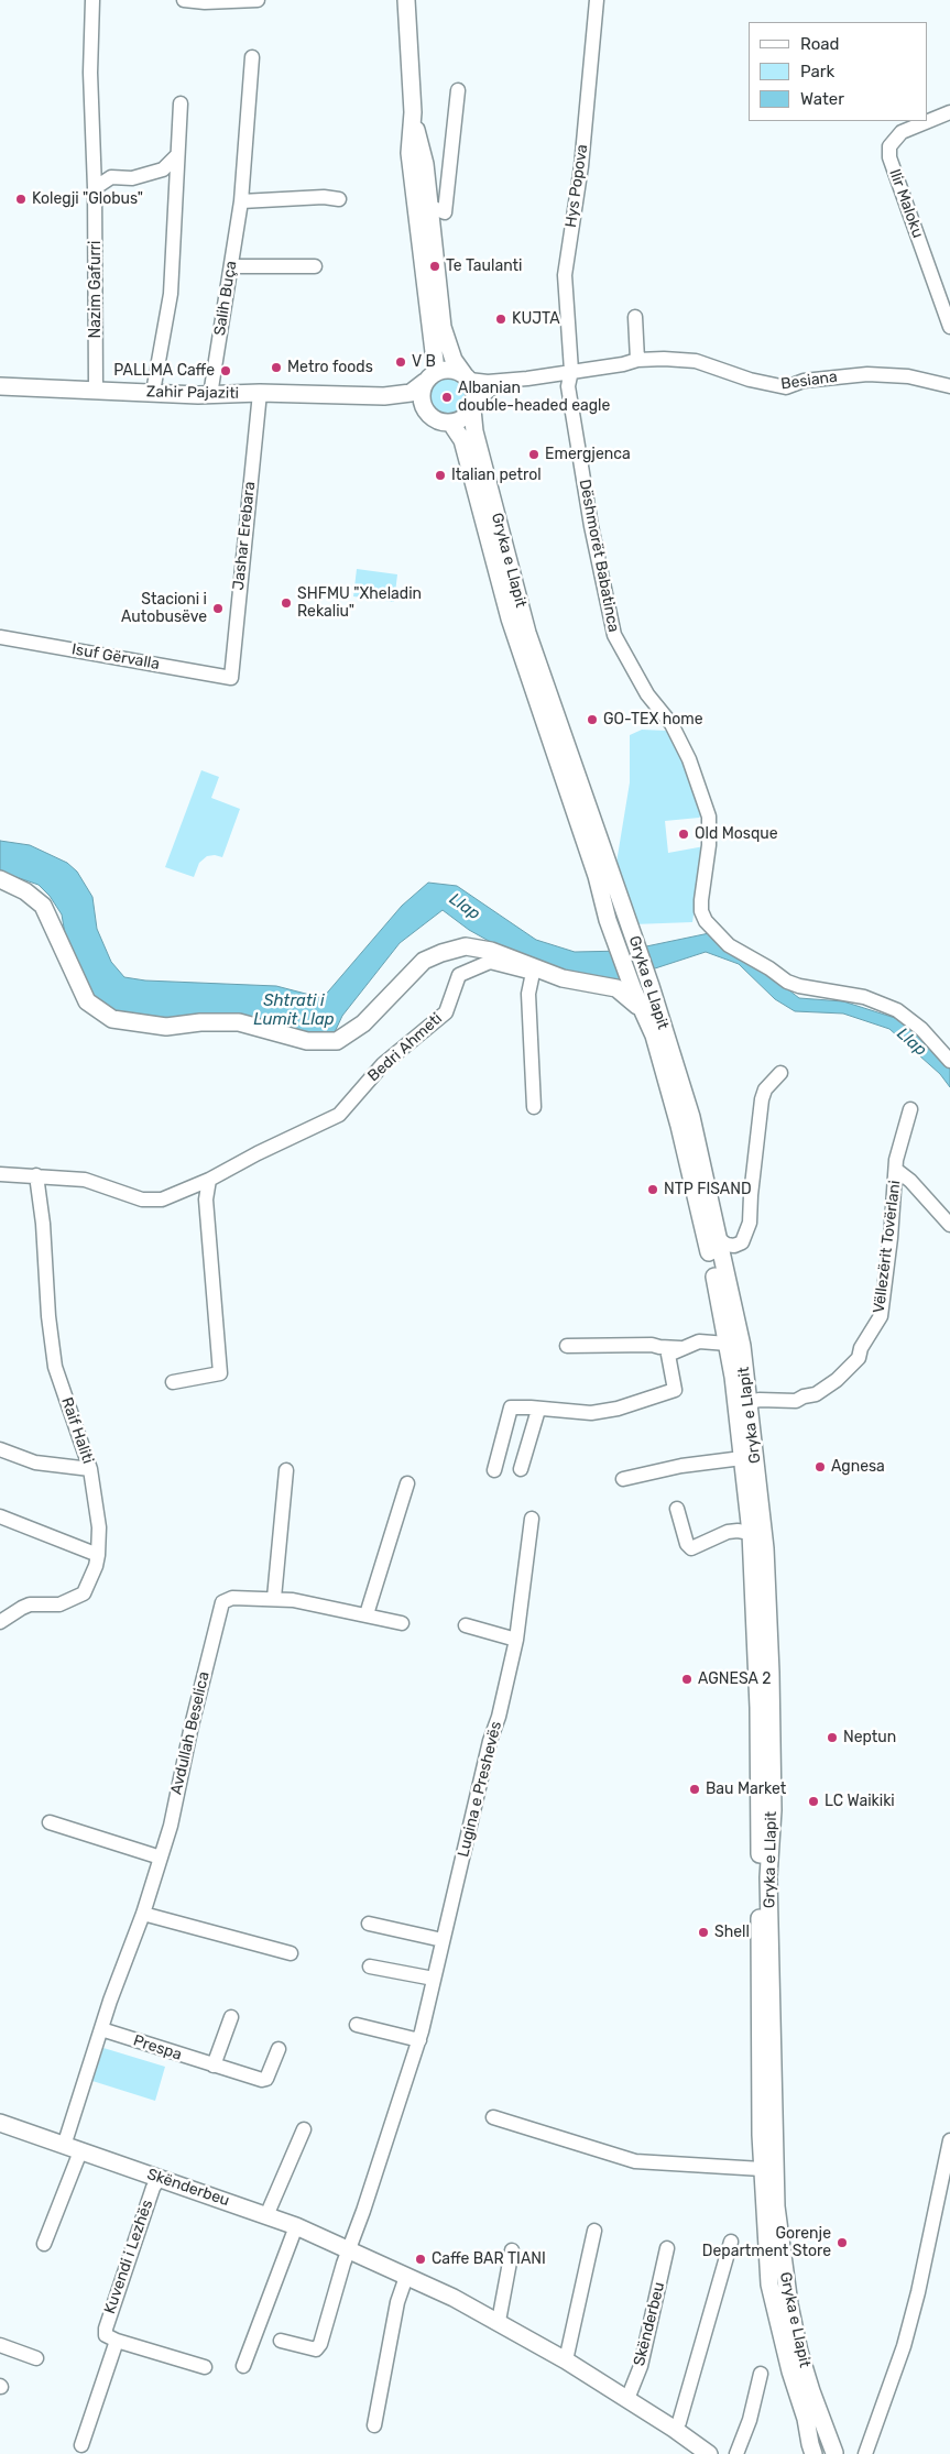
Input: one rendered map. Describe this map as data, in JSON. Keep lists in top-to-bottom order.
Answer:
{
  "streets": {
    "main road": ["Zahir Pajaziti", "Gryka e Llapit", "Skënderbeu"],
    "street": [
      "Hys Popova",
      "Ilir Maloku",
      "Nazim Gafurri",
      "Salih Buça",
      "Besiana",
      "Jashar Erebara",
      "Dëshmorët Babatinca",
      "Isuf Gërvalla",
      "Bedri Ahmeti",
      "Vëllezërit Tovërlani",
      "Raif Haliti",
      "Avdullah Beselica",
      "Lugina e Preshevës",
      "Prespa",
      "Kuvendi i Lezhës"
    ]
  },
  "crossings": [
    ["Hys Popova", "Besiana"],
    ["Hys Popova", "Dëshmorët Babatinca"],
    ["Nazim Gafurri", "Zahir Pajaziti"],
    ["Salih Buça", "Zahir Pajaziti"],
    ["Besiana", "Zahir Pajaziti"],
    ["Besiana", "Dëshmorët Babatinca"],
    ["Besiana", "Gryka e Llapit"],
    ["Zahir Pajaziti", "Jashar Erebara"],
    ["Zahir Pajaziti", "Gryka e Llapit"],
    ["Jashar Erebara", "Isuf Gërvalla"],
    ["Gryka e Llapit", "Vëllezërit Tovërlani"],
    ["Bedri Ahmeti", "Raif Haliti"],
    ["Avdullah Beselica", "Prespa"],
    ["Avdullah Beselica", "Skënderbeu"],
    ["Lugina e Preshevës", "Skënderbeu"],
    ["Skënderbeu", "Kuvendi i Lezhës"]
  ],
  "water": ["Llap", "Shtrati i Lumit Llap"],
  "places": [
    "Kolegji \"Globus\"",
    "Te Taulanti",
    "KUJTA",
    "V B",
    "Metro foods",
    "PALLMA Caffe",
    "Albanian double-headed eagle",
    "Emergjenca",
    "Italian petrol",
    "SHFMU \"Xheladin Rekaliu\"",
    "Stacioni i Autobusëve",
    "GO-TEX home",
    "Old Mosque",
    "NTP FISAND",
    "Agnesa",
    "AGNESA 2",
    "Neptun",
    "Bau Market",
    "LC Waikiki",
    "Shell",
    "Gorenje Department Store",
    "Caffe BAR TIANI"
  ],
  "legend": ["Road", "Park", "Water"]
}
